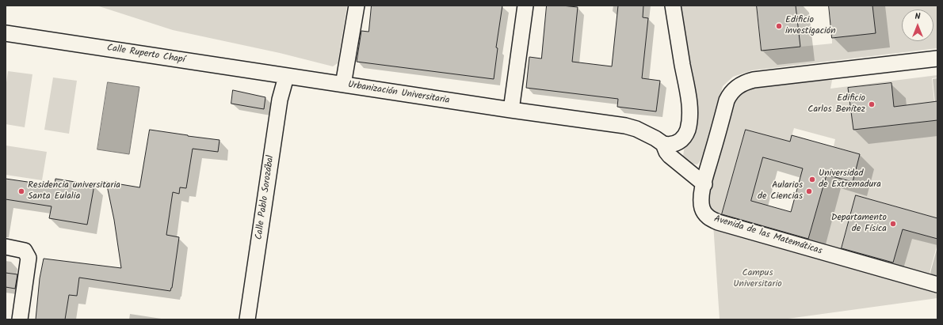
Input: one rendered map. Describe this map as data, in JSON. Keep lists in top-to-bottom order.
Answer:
{
  "streets": {
    "street": [
      "Calle Ruperto Chapí",
      "Urbanización Universitaria",
      "Calle Pablo Sorozábal",
      "Avenida de las Matemáticas"
    ]
  },
  "crossings": [
    ["Calle Ruperto Chapí", "Urbanización Universitaria"],
    ["Calle Ruperto Chapí", "Calle Pablo Sorozábal"],
    ["Urbanización Universitaria", "Calle Pablo Sorozábal"],
    ["Urbanización Universitaria", "Avenida de las Matemáticas"]
  ],
  "parks": ["Campus Universitario"],
  "places": [
    "Edificio investigación",
    "Edificio Carlos Benítez",
    "Universidad de Extremadura",
    "Residencia universitaria Santa Eulalia",
    "Aularios de Ciencias",
    "Departamento de Física"
  ],
  "north": "top"
}
